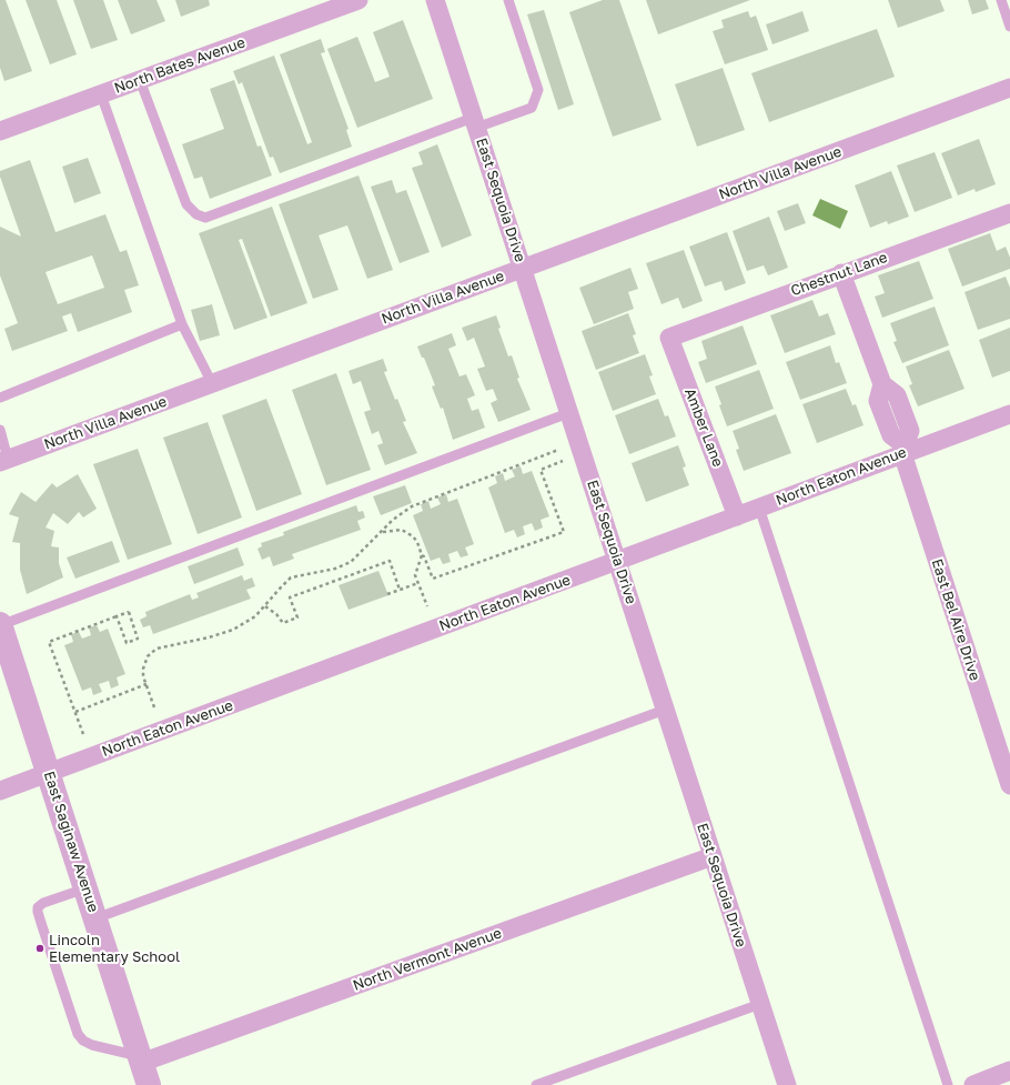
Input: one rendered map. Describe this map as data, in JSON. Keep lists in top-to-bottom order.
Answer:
{
  "streets": {
    "street": [
      "North Bates Avenue",
      "North Villa Avenue",
      "East Sequoia Drive",
      "Chestnut Lane",
      "Amber Lane",
      "North Eaton Avenue",
      "East Bel Aire Drive",
      "East Saginaw Avenue",
      "North Vermont Avenue"
    ]
  },
  "crossings": [
    ["North Villa Avenue", "East Sequoia Drive"],
    ["East Sequoia Drive", "North Eaton Avenue"],
    ["East Sequoia Drive", "North Vermont Avenue"],
    ["Chestnut Lane", "Amber Lane"],
    ["Amber Lane", "North Eaton Avenue"],
    ["North Eaton Avenue", "East Bel Aire Drive"],
    ["North Eaton Avenue", "East Saginaw Avenue"],
    ["East Saginaw Avenue", "North Vermont Avenue"]
  ],
  "places": ["Lincoln Elementary School"]
}
